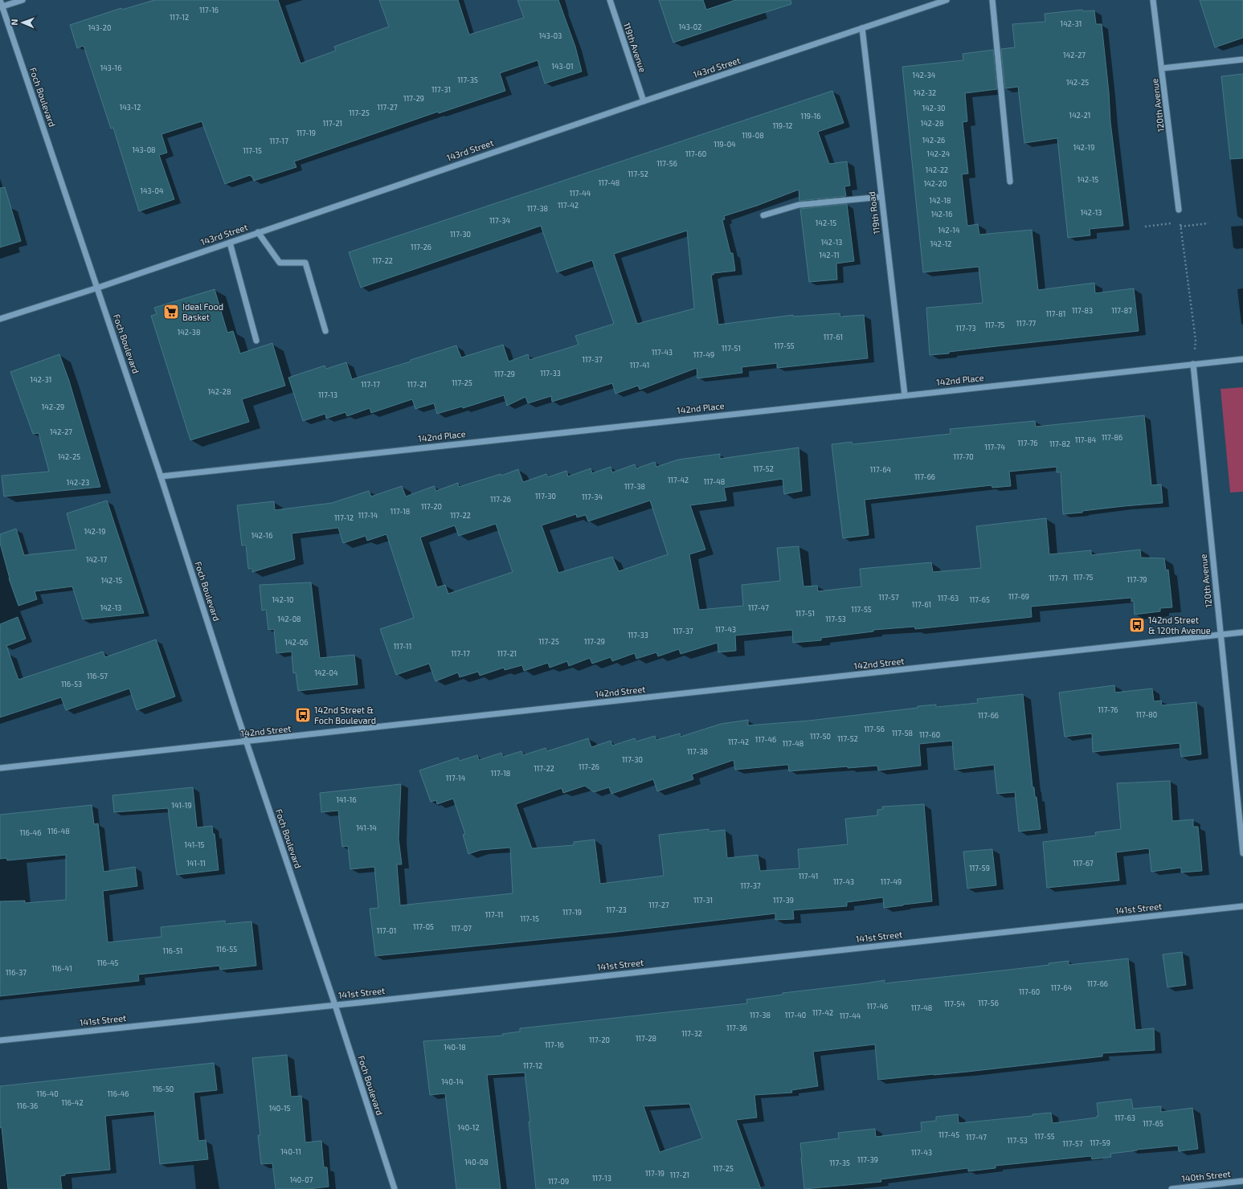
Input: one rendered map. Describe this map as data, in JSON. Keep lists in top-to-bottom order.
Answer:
{
  "streets": {
    "street": [
      "119th Avenue",
      "143rd Street",
      "Foch Boulevard",
      "120th Avenue",
      "119th Road",
      "142nd Place",
      "142nd Street",
      "141st Street",
      "140th Street"
    ]
  },
  "crossings": [
    ["119th Avenue", "143rd Street"],
    ["143rd Street", "Foch Boulevard"],
    ["143rd Street", "119th Road"],
    ["Foch Boulevard", "142nd Place"],
    ["Foch Boulevard", "142nd Street"],
    ["Foch Boulevard", "141st Street"],
    ["120th Avenue", "142nd Place"],
    ["120th Avenue", "142nd Street"],
    ["119th Road", "142nd Place"]
  ],
  "places": {
    "supermarket": ["Ideal Food Basket"],
    "bus stop": ["142nd Street & 120th Avenue", "142nd Street & Foch Boulevard"]
  },
  "house_numbers": [
    "117-16",
    "117-12",
    "142-31",
    "143-02",
    "143-20",
    "143-03",
    "142-27",
    "143-01",
    "143-16",
    "142-34",
    "117-35",
    "142-25",
    "117-31",
    "142-32",
    "117-29",
    "143-12",
    "117-27",
    "142-30",
    "117-25",
    "142-21",
    "119-16",
    "117-21",
    "142-28",
    "119-12",
    "117-19",
    "119-08",
    "142-26",
    "117-17",
    "119-04",
    "142-19",
    "143-08",
    "117-15",
    "117-60",
    "142-24",
    "117-56",
    "142-22",
    "117-52",
    "142-15",
    "117-48",
    "142-20",
    "143-04",
    "117-44",
    "142-18",
    "117-42",
    "117-38",
    "142-13",
    "142-16",
    "117-34",
    "142-15",
    "142-14",
    "117-30",
    "142-13",
    "142-12",
    "117-26",
    "142-11",
    "117-22",
    "117-83",
    "117-87",
    "117-81",
    "117-77",
    "117-75",
    "117-73",
    "142-38",
    "117-61",
    "117-55",
    "117-51",
    "117-43",
    "117-49",
    "117-37",
    "117-41",
    "117-33",
    "117-29",
    "142-31",
    "117-25",
    "117-17",
    "117-21",
    "142-28",
    "117-13",
    "142-29",
    "142-27",
    "117-86",
    "117-84",
    "117-76",
    "117-82",
    "117-74",
    "142-25",
    "117-70",
    "117-52",
    "117-64",
    "117-66",
    "117-42",
    "117-48",
    "142-23",
    "117-38",
    "117-30",
    "117-34",
    "117-26",
    "117-20",
    "117-18",
    "117-14",
    "117-22",
    "117-12",
    "142-19",
    "142-16",
    "142-17",
    "117-75",
    "117-71",
    "117-79",
    "142-15",
    "117-69",
    "117-57",
    "117-63",
    "142-10",
    "117-65",
    "117-61",
    "142-13",
    "117-47",
    "117-55",
    "117-51",
    "142-08",
    "117-53",
    "117-43",
    "117-37",
    "117-33",
    "117-25",
    "117-29",
    "142-06",
    "117-11",
    "117-17",
    "117-21",
    "142-04",
    "116-57",
    "116-53",
    "117-76",
    "117-80",
    "117-66",
    "117-56",
    "117-58",
    "117-60",
    "117-50",
    "117-52",
    "117-46",
    "117-42",
    "117-48",
    "117-38",
    "117-30",
    "117-26",
    "117-22",
    "117-18",
    "117-14",
    "141-16",
    "141-19",
    "141-14",
    "116-48",
    "116-46",
    "141-15",
    "141-11",
    "117-67",
    "117-59",
    "117-41",
    "117-43",
    "117-49",
    "117-37",
    "117-31",
    "117-39",
    "117-27",
    "117-23",
    "117-19",
    "117-11",
    "117-15",
    "117-05",
    "117-07",
    "117-01",
    "116-55",
    "116-51",
    "116-45",
    "116-41",
    "116-37",
    "117-66",
    "117-64",
    "117-60",
    "117-56",
    "117-54",
    "117-46",
    "117-48",
    "117-42",
    "117-38",
    "117-40",
    "117-44",
    "117-36",
    "117-32",
    "117-28",
    "117-20",
    "117-16",
    "140-18",
    "117-12",
    "140-14",
    "116-50",
    "116-40",
    "116-46",
    "116-42",
    "116-36",
    "140-15",
    "117-63",
    "117-65",
    "140-12",
    "117-45",
    "117-55",
    "117-47",
    "117-53",
    "117-59",
    "117-57",
    "140-11",
    "117-43",
    "117-39",
    "140-08",
    "117-35",
    "117-25",
    "117-19",
    "117-21",
    "117-13",
    "140-07",
    "117-09"
  ],
  "north": "left"
}
